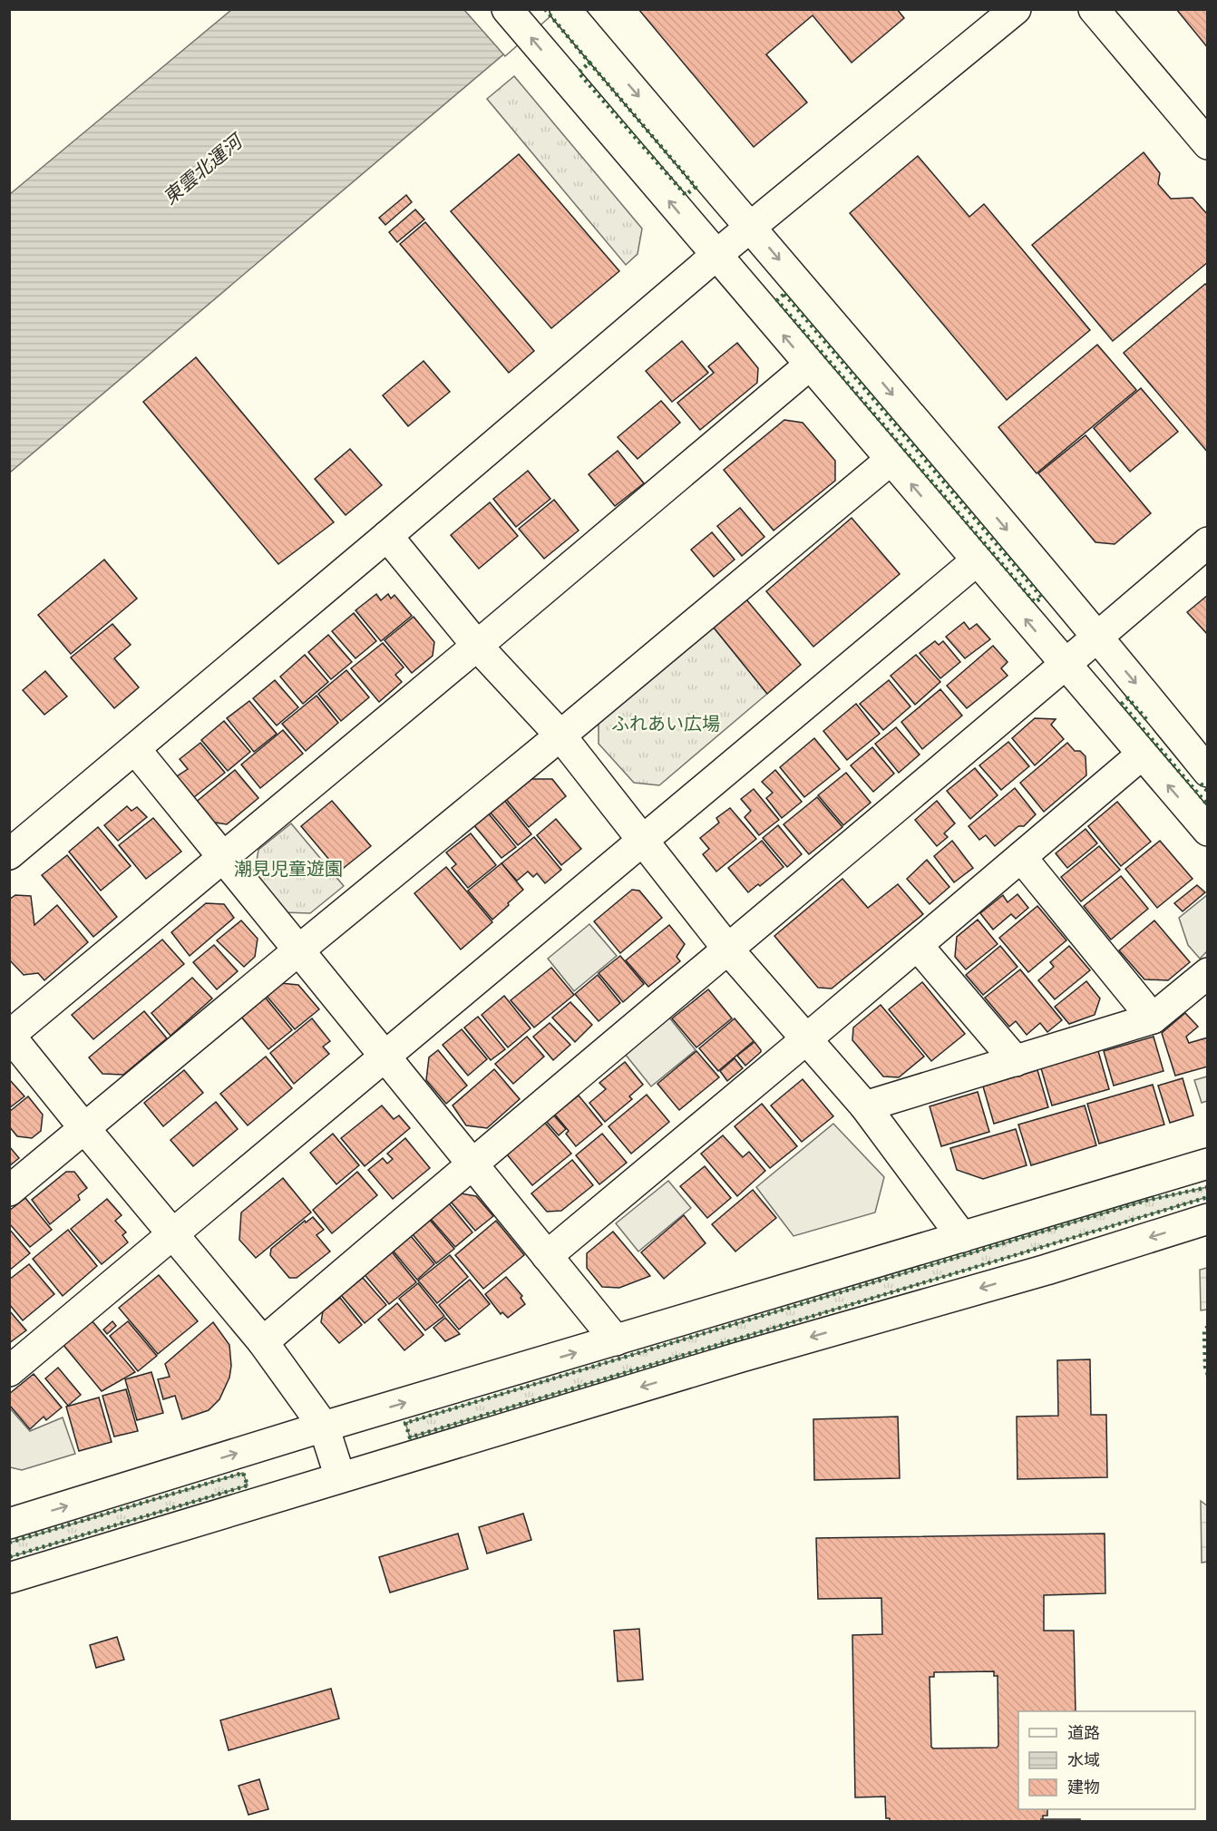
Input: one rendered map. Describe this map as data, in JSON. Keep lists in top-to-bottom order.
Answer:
{
  "water": ["東雲北運河"],
  "parks": ["ふれあい広場", "潮見児童遊園"],
  "legend": ["道路", "水域", "建物"]
}
